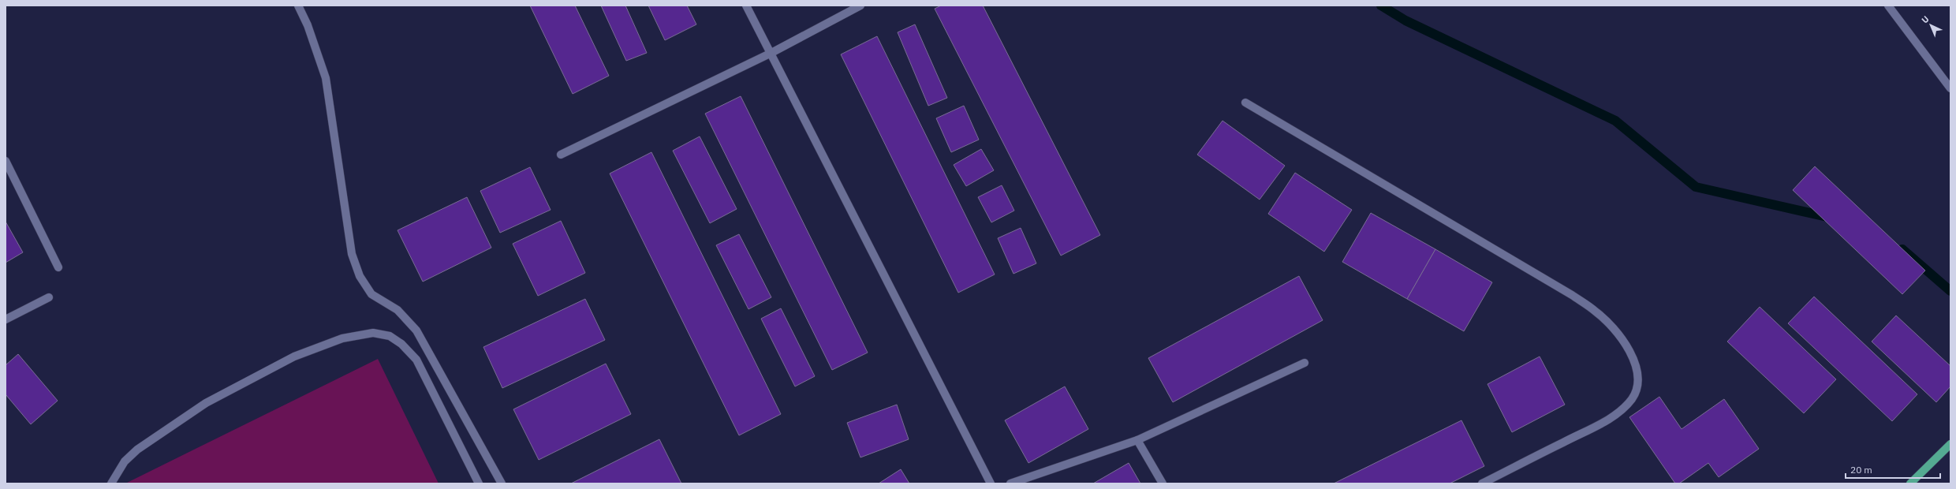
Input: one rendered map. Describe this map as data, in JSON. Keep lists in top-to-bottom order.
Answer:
{
  "scale_bar": "20 m",
  "north": "top left"
}
